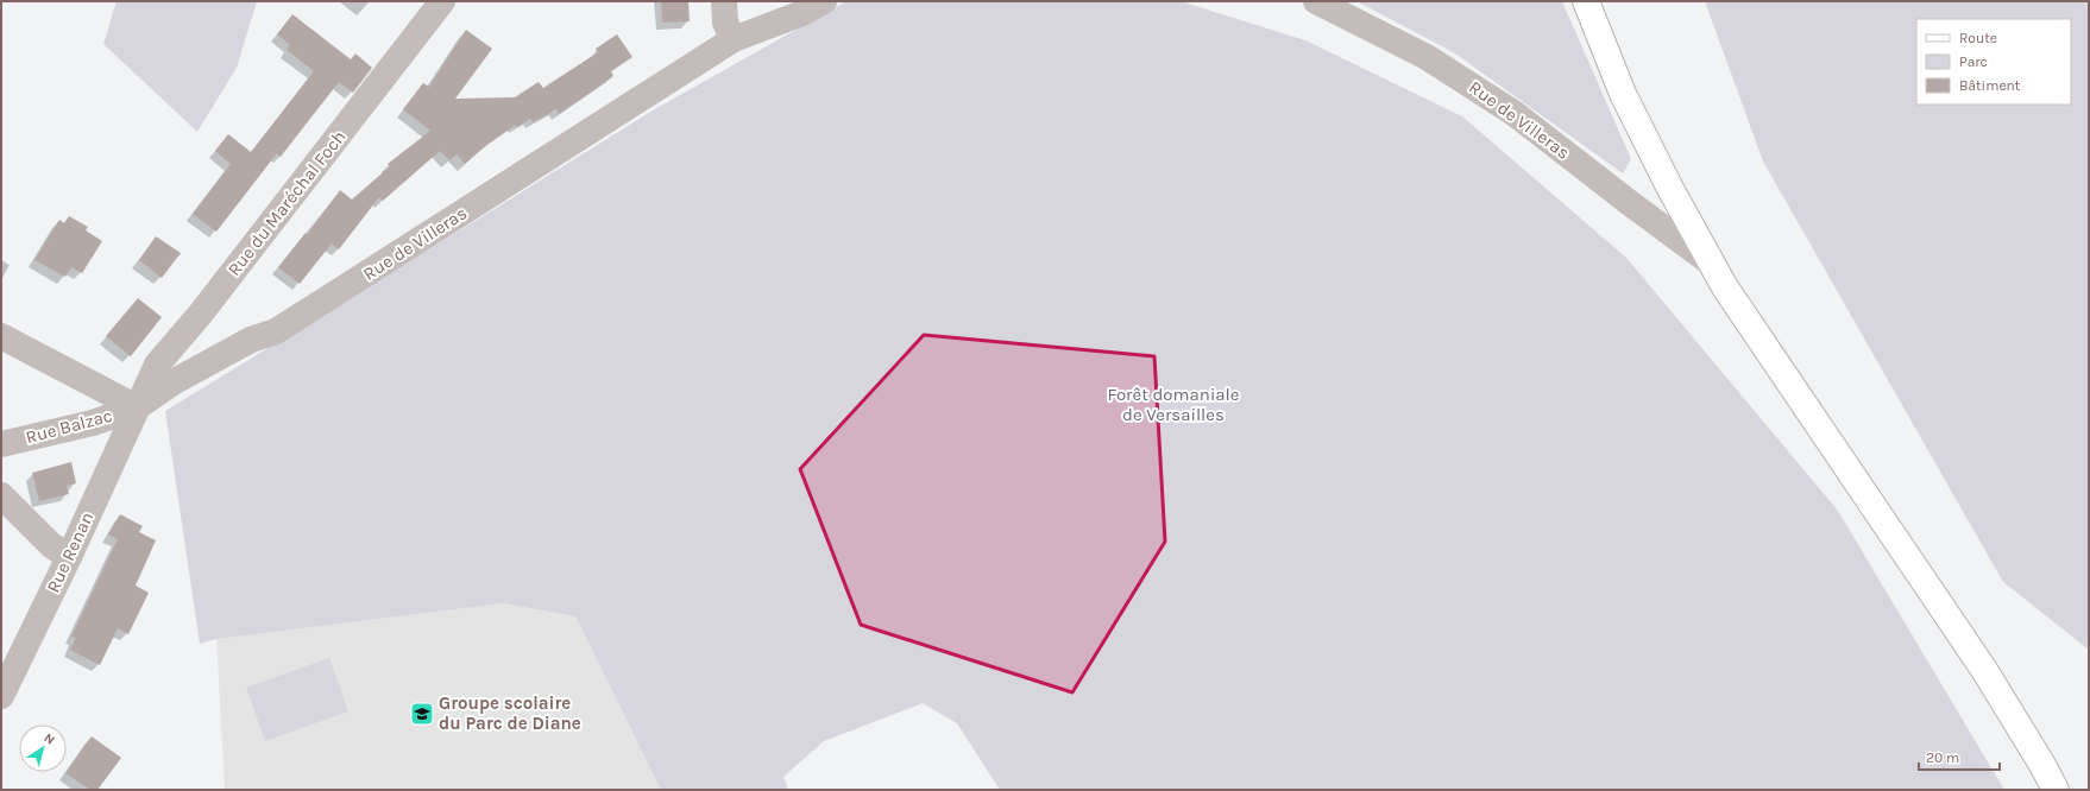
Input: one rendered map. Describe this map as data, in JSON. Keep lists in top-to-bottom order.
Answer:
{
  "streets": {
    "street": [
      "Rue de Villeras",
      "Rue du Maréchal Foch",
      "Rue Balzac",
      "Rue Renan"
    ]
  },
  "crossings": [
    ["Rue de Villeras", "Rue du Maréchal Foch"],
    ["Rue de Villeras", "Rue Balzac"],
    ["Rue de Villeras", "Rue Renan"],
    ["Rue Balzac", "Rue Renan"]
  ],
  "parks": ["Forêt domaniale de Versailles"],
  "places": {
    "school or university": ["Groupe scolaire du Parc de Diane"]
  },
  "legend": ["Route", "Parc", "Bâtiment"],
  "scale_bar": "20 m",
  "north": "top right"
}
